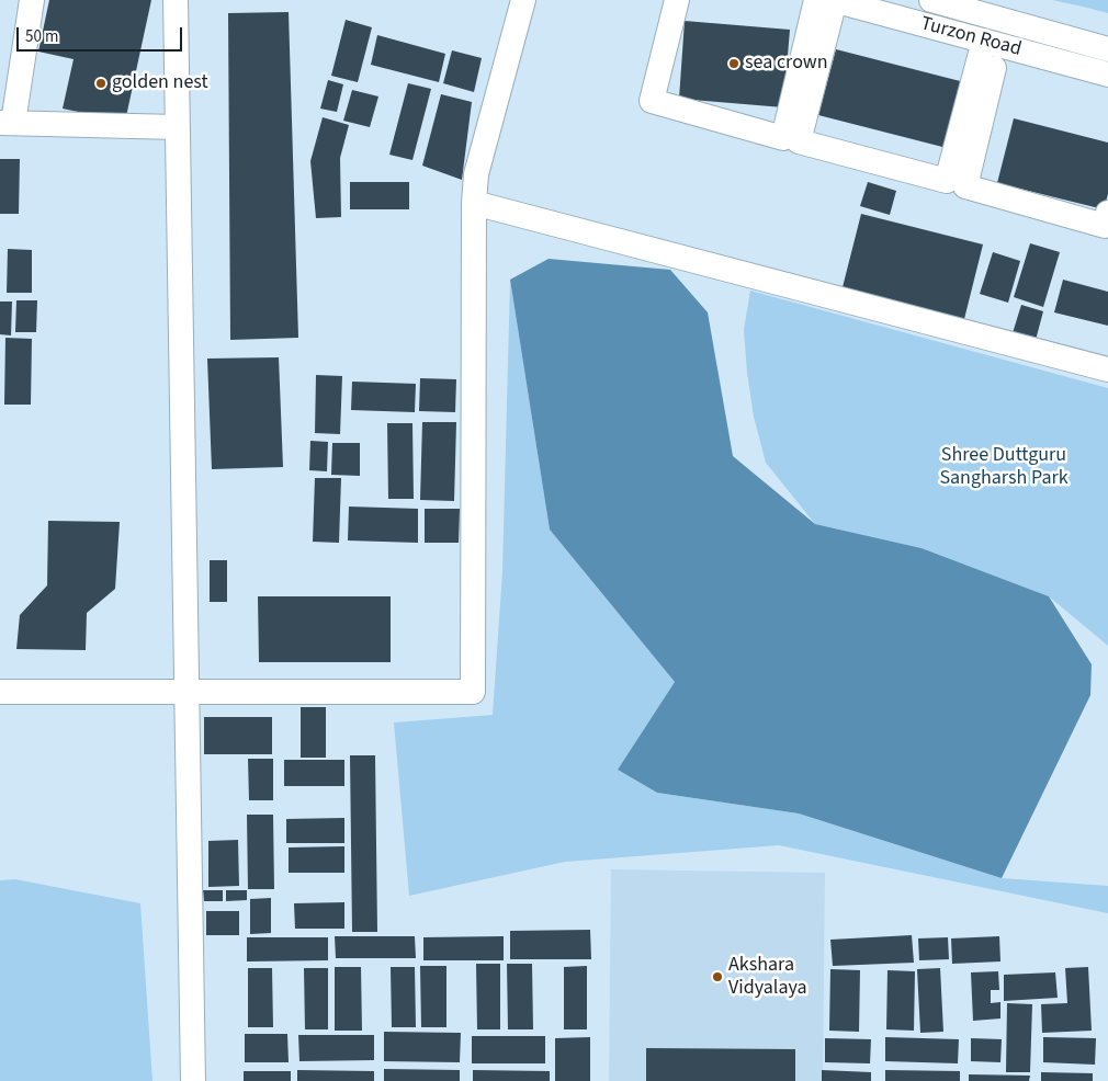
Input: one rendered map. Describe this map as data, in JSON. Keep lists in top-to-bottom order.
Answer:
{
  "streets": {
    "street": ["Turzon Road"]
  },
  "parks": ["Shree Duttguru Sangharsh Park"],
  "places": ["sea crown", "golden nest", "Akshara Vidyalaya"],
  "scale_bar": "50 m"
}
